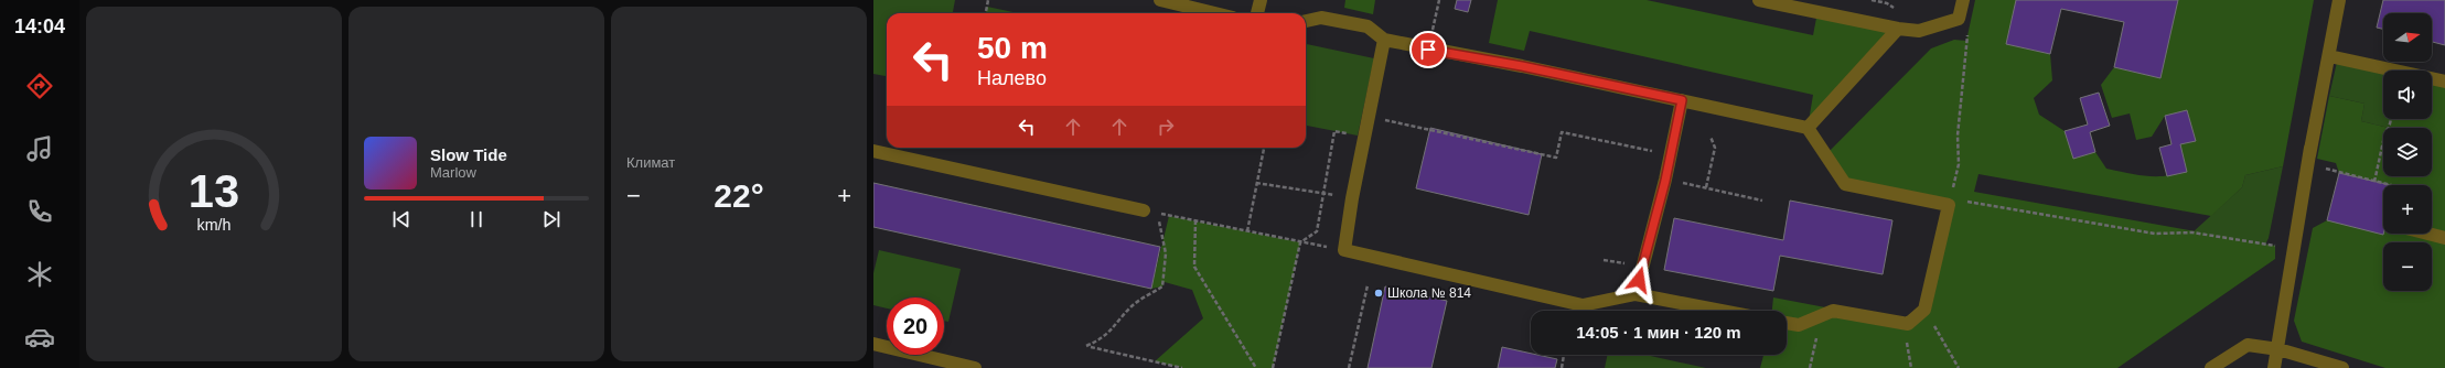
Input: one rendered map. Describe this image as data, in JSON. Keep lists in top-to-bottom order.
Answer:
{
  "places": ["Школа № 814"],
  "north": "right",
  "page": {
    "tabs": "14:04",
    "tile": "Климат",
    "map_buttons": ["+", "−"],
    "turn": ["50 m", "Налево"],
    "song": ["Slow Tide", "Marlow"],
    "heat": ["−", "22°", "+"],
    "limit": "20",
    "trip": "14:05 · 1 мин · 120 m",
    "gauge": ["13", "km/h"]
  }
}
